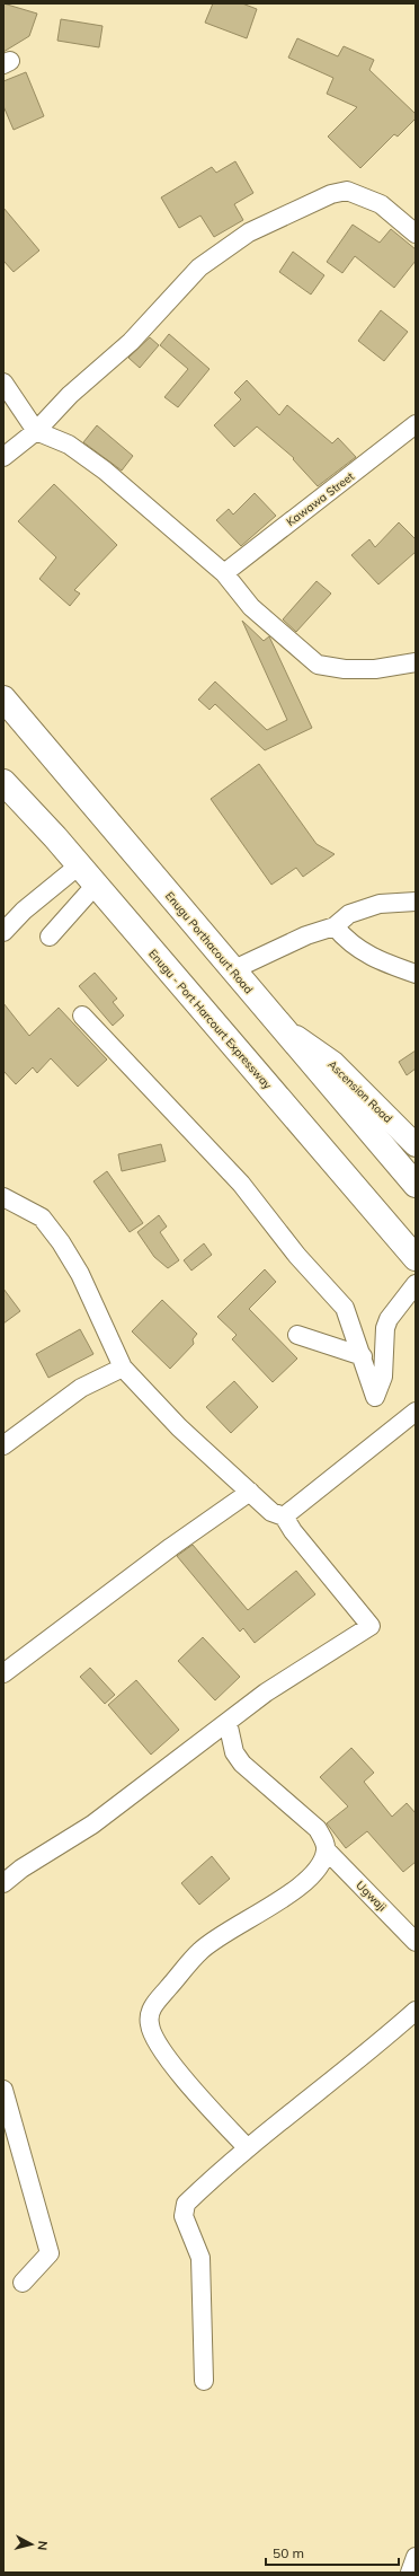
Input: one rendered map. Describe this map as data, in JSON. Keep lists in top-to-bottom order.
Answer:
{
  "streets": {
    "highway": ["Enugu Porthacourt Road", "Enugu - Port Harcourt Expressway"],
    "main road": ["Ascension Road"],
    "street": ["Kawawa Street", "Ugwaji"]
  },
  "crossings": [
    ["Enugu Porthacourt Road", "Ascension Road"]
  ],
  "scale_bar": "50 m",
  "north": "right"
}
